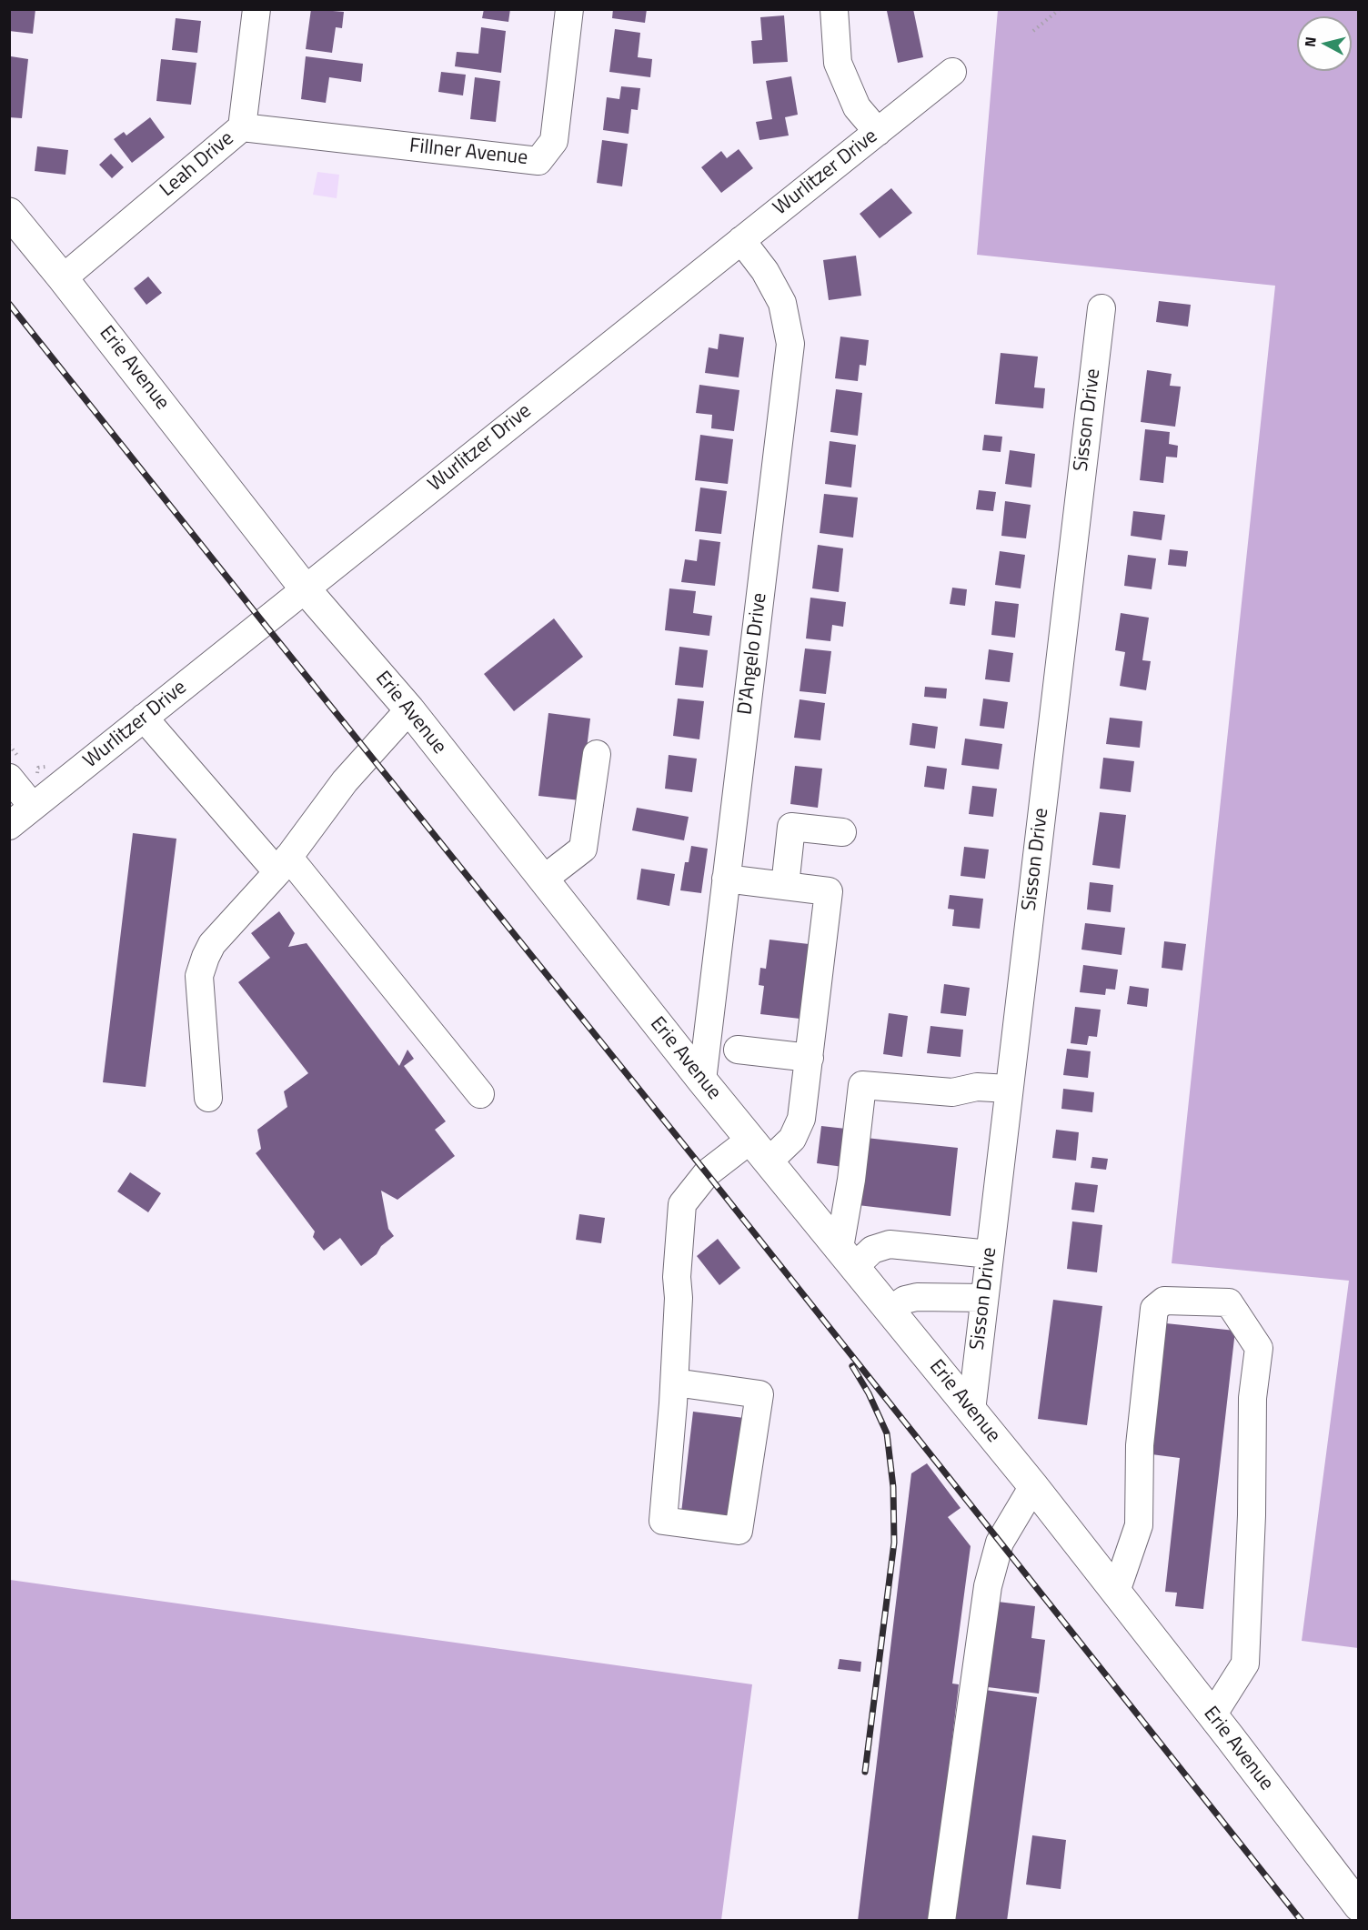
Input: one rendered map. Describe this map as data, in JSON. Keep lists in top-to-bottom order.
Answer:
{
  "streets": {
    "main road": ["Erie Avenue"],
    "street": [
      "Fillner Avenue",
      "Leah Drive",
      "Wurlitzer Drive",
      "Sisson Drive",
      "D'Angelo Drive"
    ]
  },
  "crossings": [
    ["Fillner Avenue", "Leah Drive"],
    ["Leah Drive", "Erie Avenue"],
    ["Wurlitzer Drive", "Erie Avenue"],
    ["Wurlitzer Drive", "D'Angelo Drive"],
    ["Erie Avenue", "Sisson Drive"],
    ["Erie Avenue", "D'Angelo Drive"]
  ],
  "north": "left"
}
